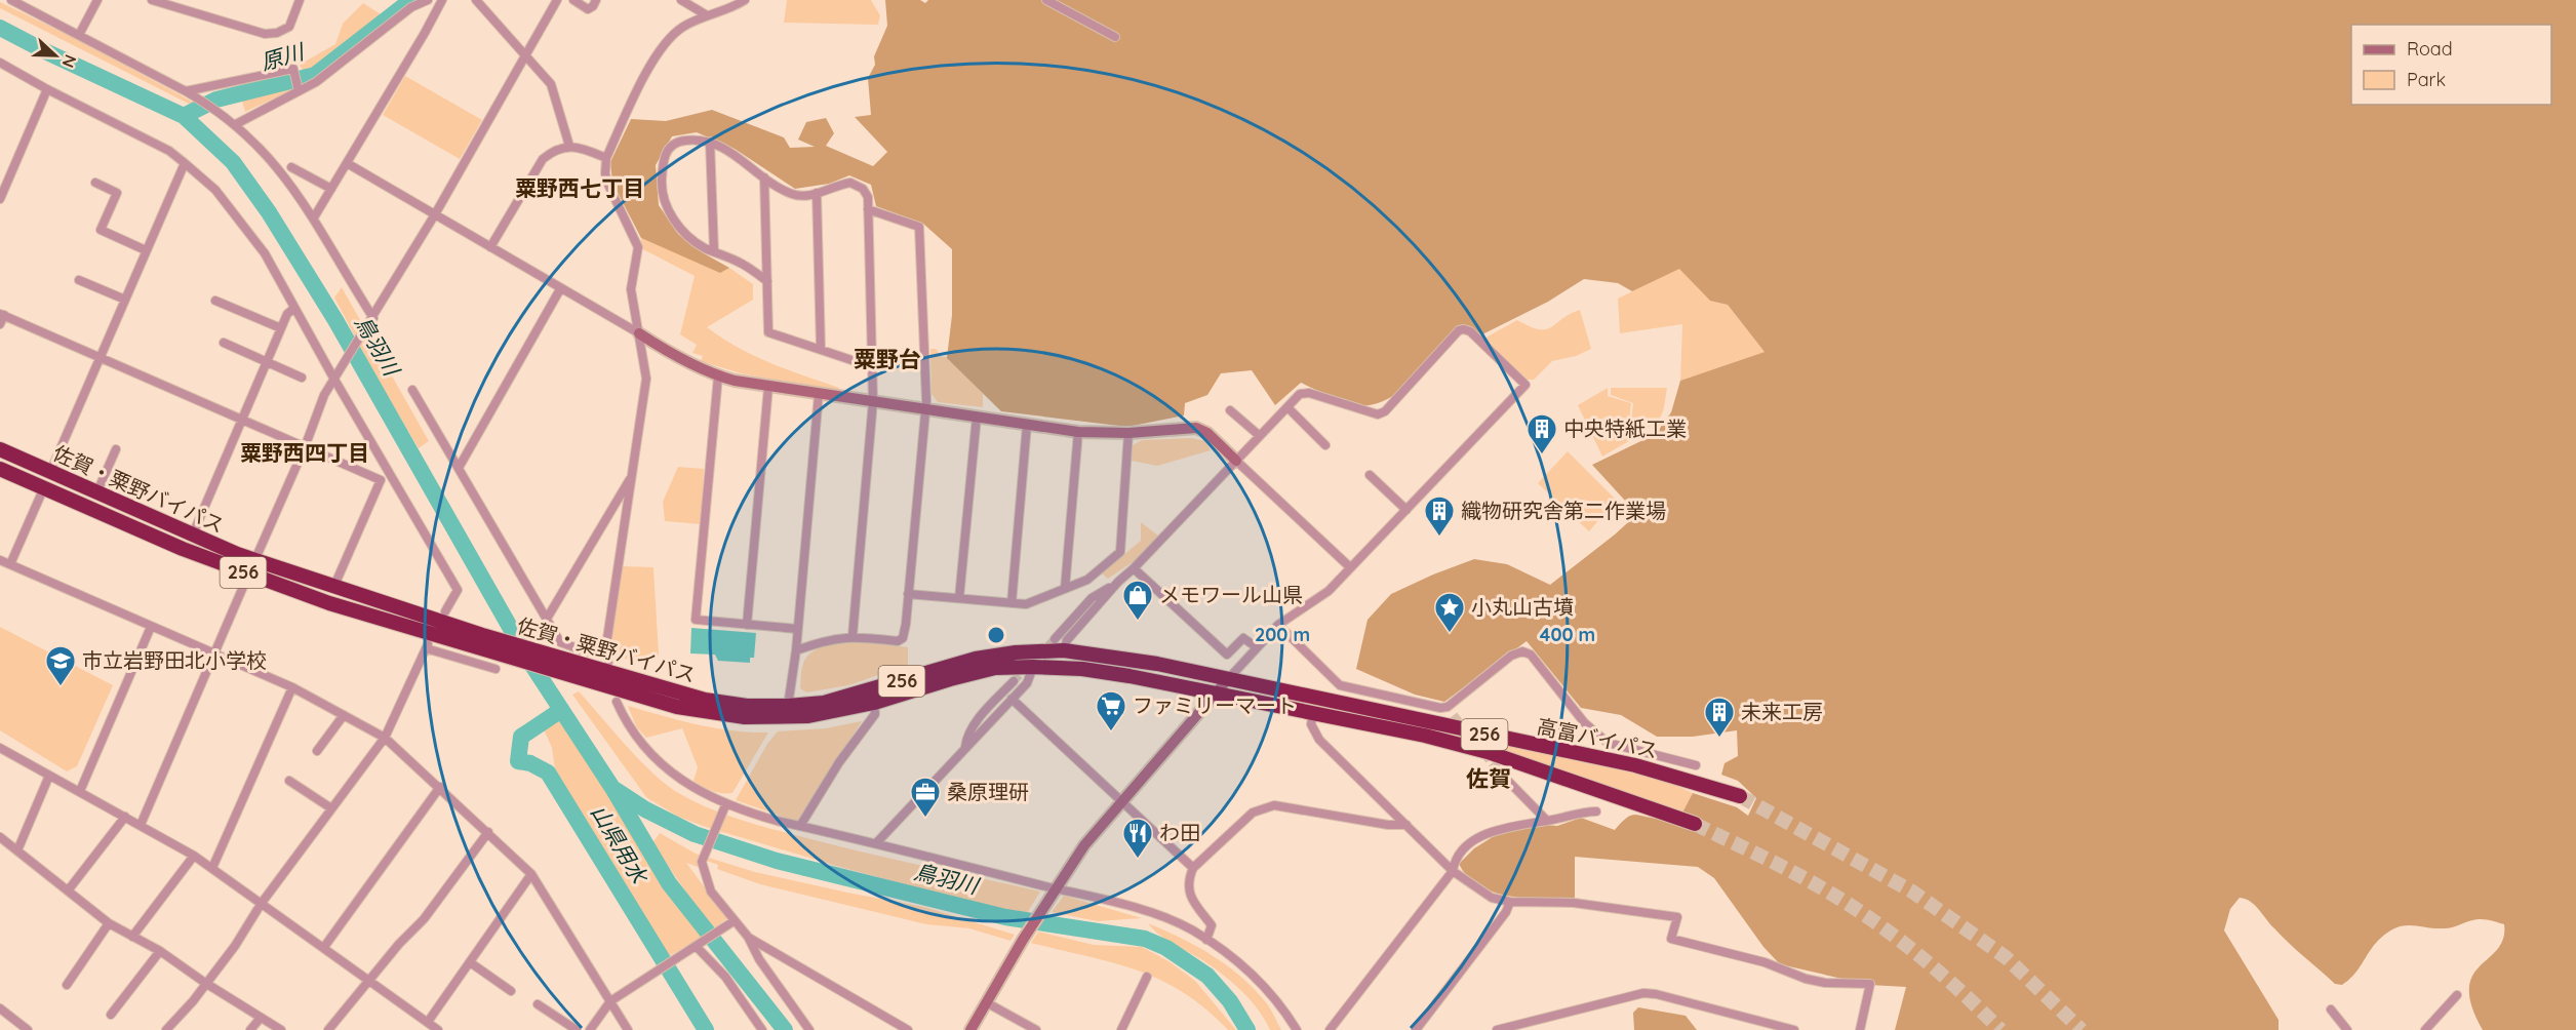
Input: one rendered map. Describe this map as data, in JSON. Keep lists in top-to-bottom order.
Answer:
{
  "streets": {
    "highway": ["佐賀・粟野バイパス", "256", "高富バイパス"]
  },
  "crossings": [
    ["佐賀・粟野バイパス", "高富バイパス"]
  ],
  "districts": [
    "粟野西七丁目",
    "粟野台",
    "粟野西四丁目",
    "佐賀"
  ],
  "water": ["原川", "鳥羽川", "山県用水"],
  "places": {
    "building": ["中央特紙工業", "織物研究舎第二作業場", "未来工房"],
    "shop": ["メモワール山県"],
    "place": ["小丸山古墳"],
    "school or university": ["市立岩野田北小学校"],
    "supermarket": ["ファミリーマート"],
    "office": ["桑原理研"],
    "restaurant": ["わ田"]
  },
  "legend": ["Road", "Park"],
  "north": "right",
  "rings": ["200 m", "400 m"]
}
